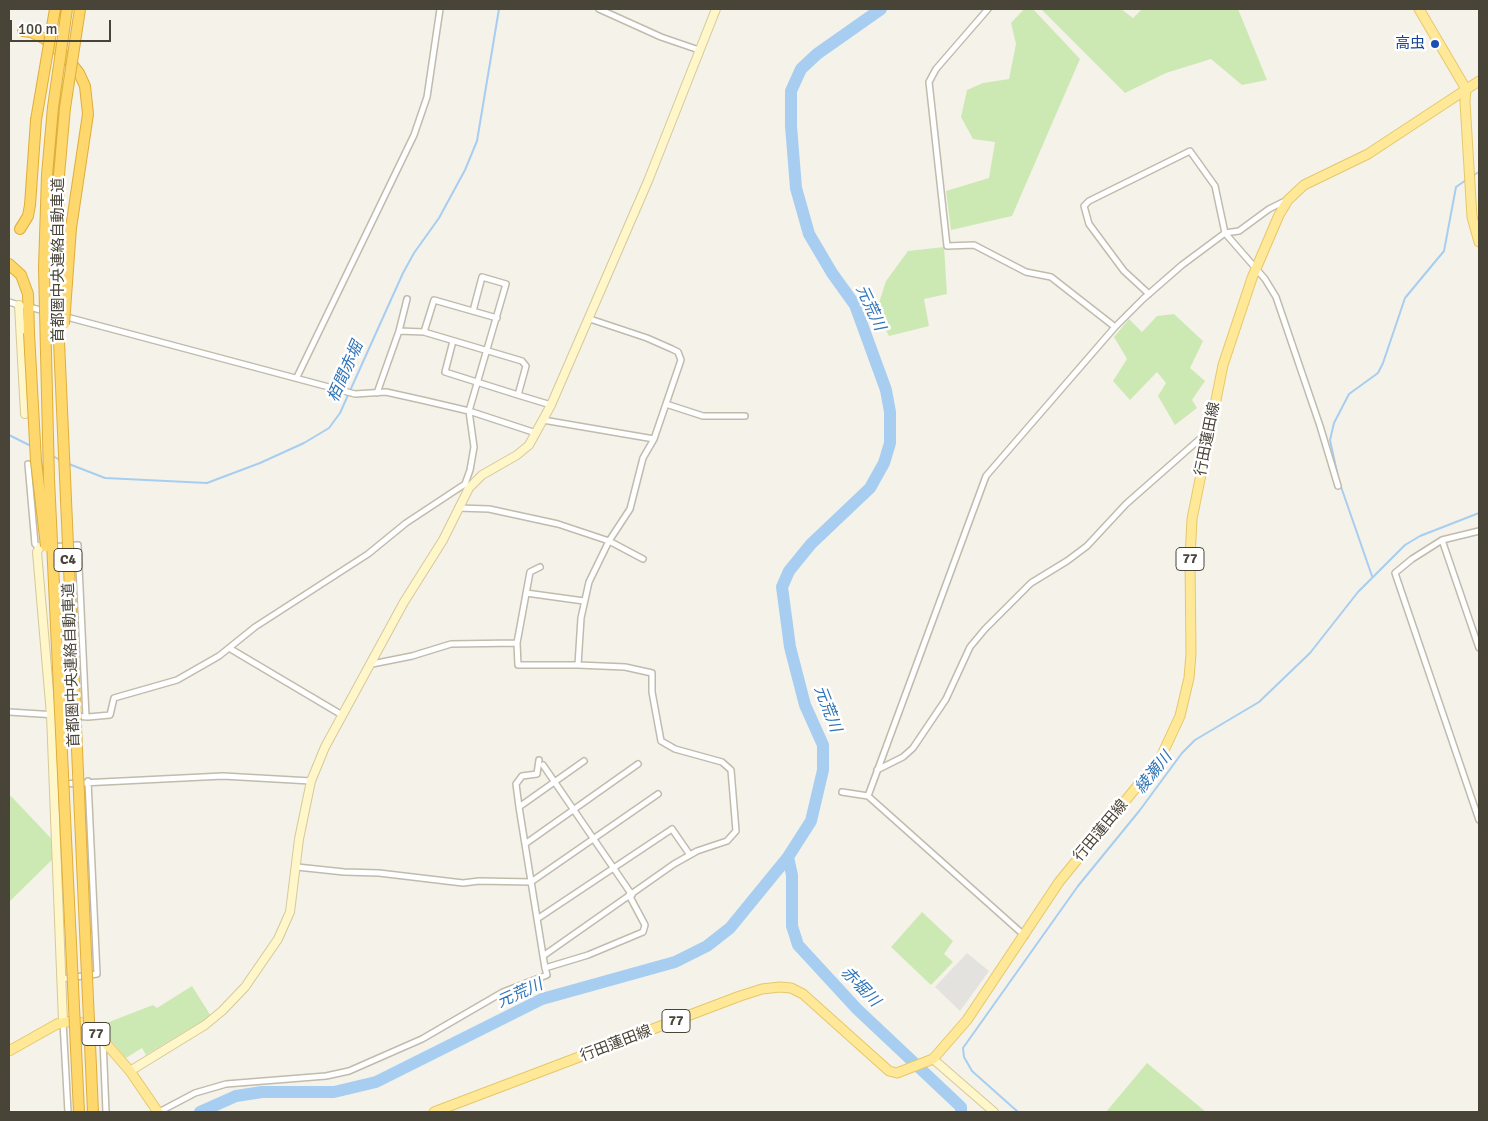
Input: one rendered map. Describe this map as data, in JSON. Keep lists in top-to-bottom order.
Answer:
{
  "streets": {
    "highway": ["首都圏中央連絡自動車道", "C4"],
    "main road": ["行田蓮田線", "77"]
  },
  "water": [
    "元荒川",
    "栢間赤堀",
    "綾瀬川",
    "赤堀川"
  ],
  "places": ["高虫"],
  "scale_bar": "100 m"
}
